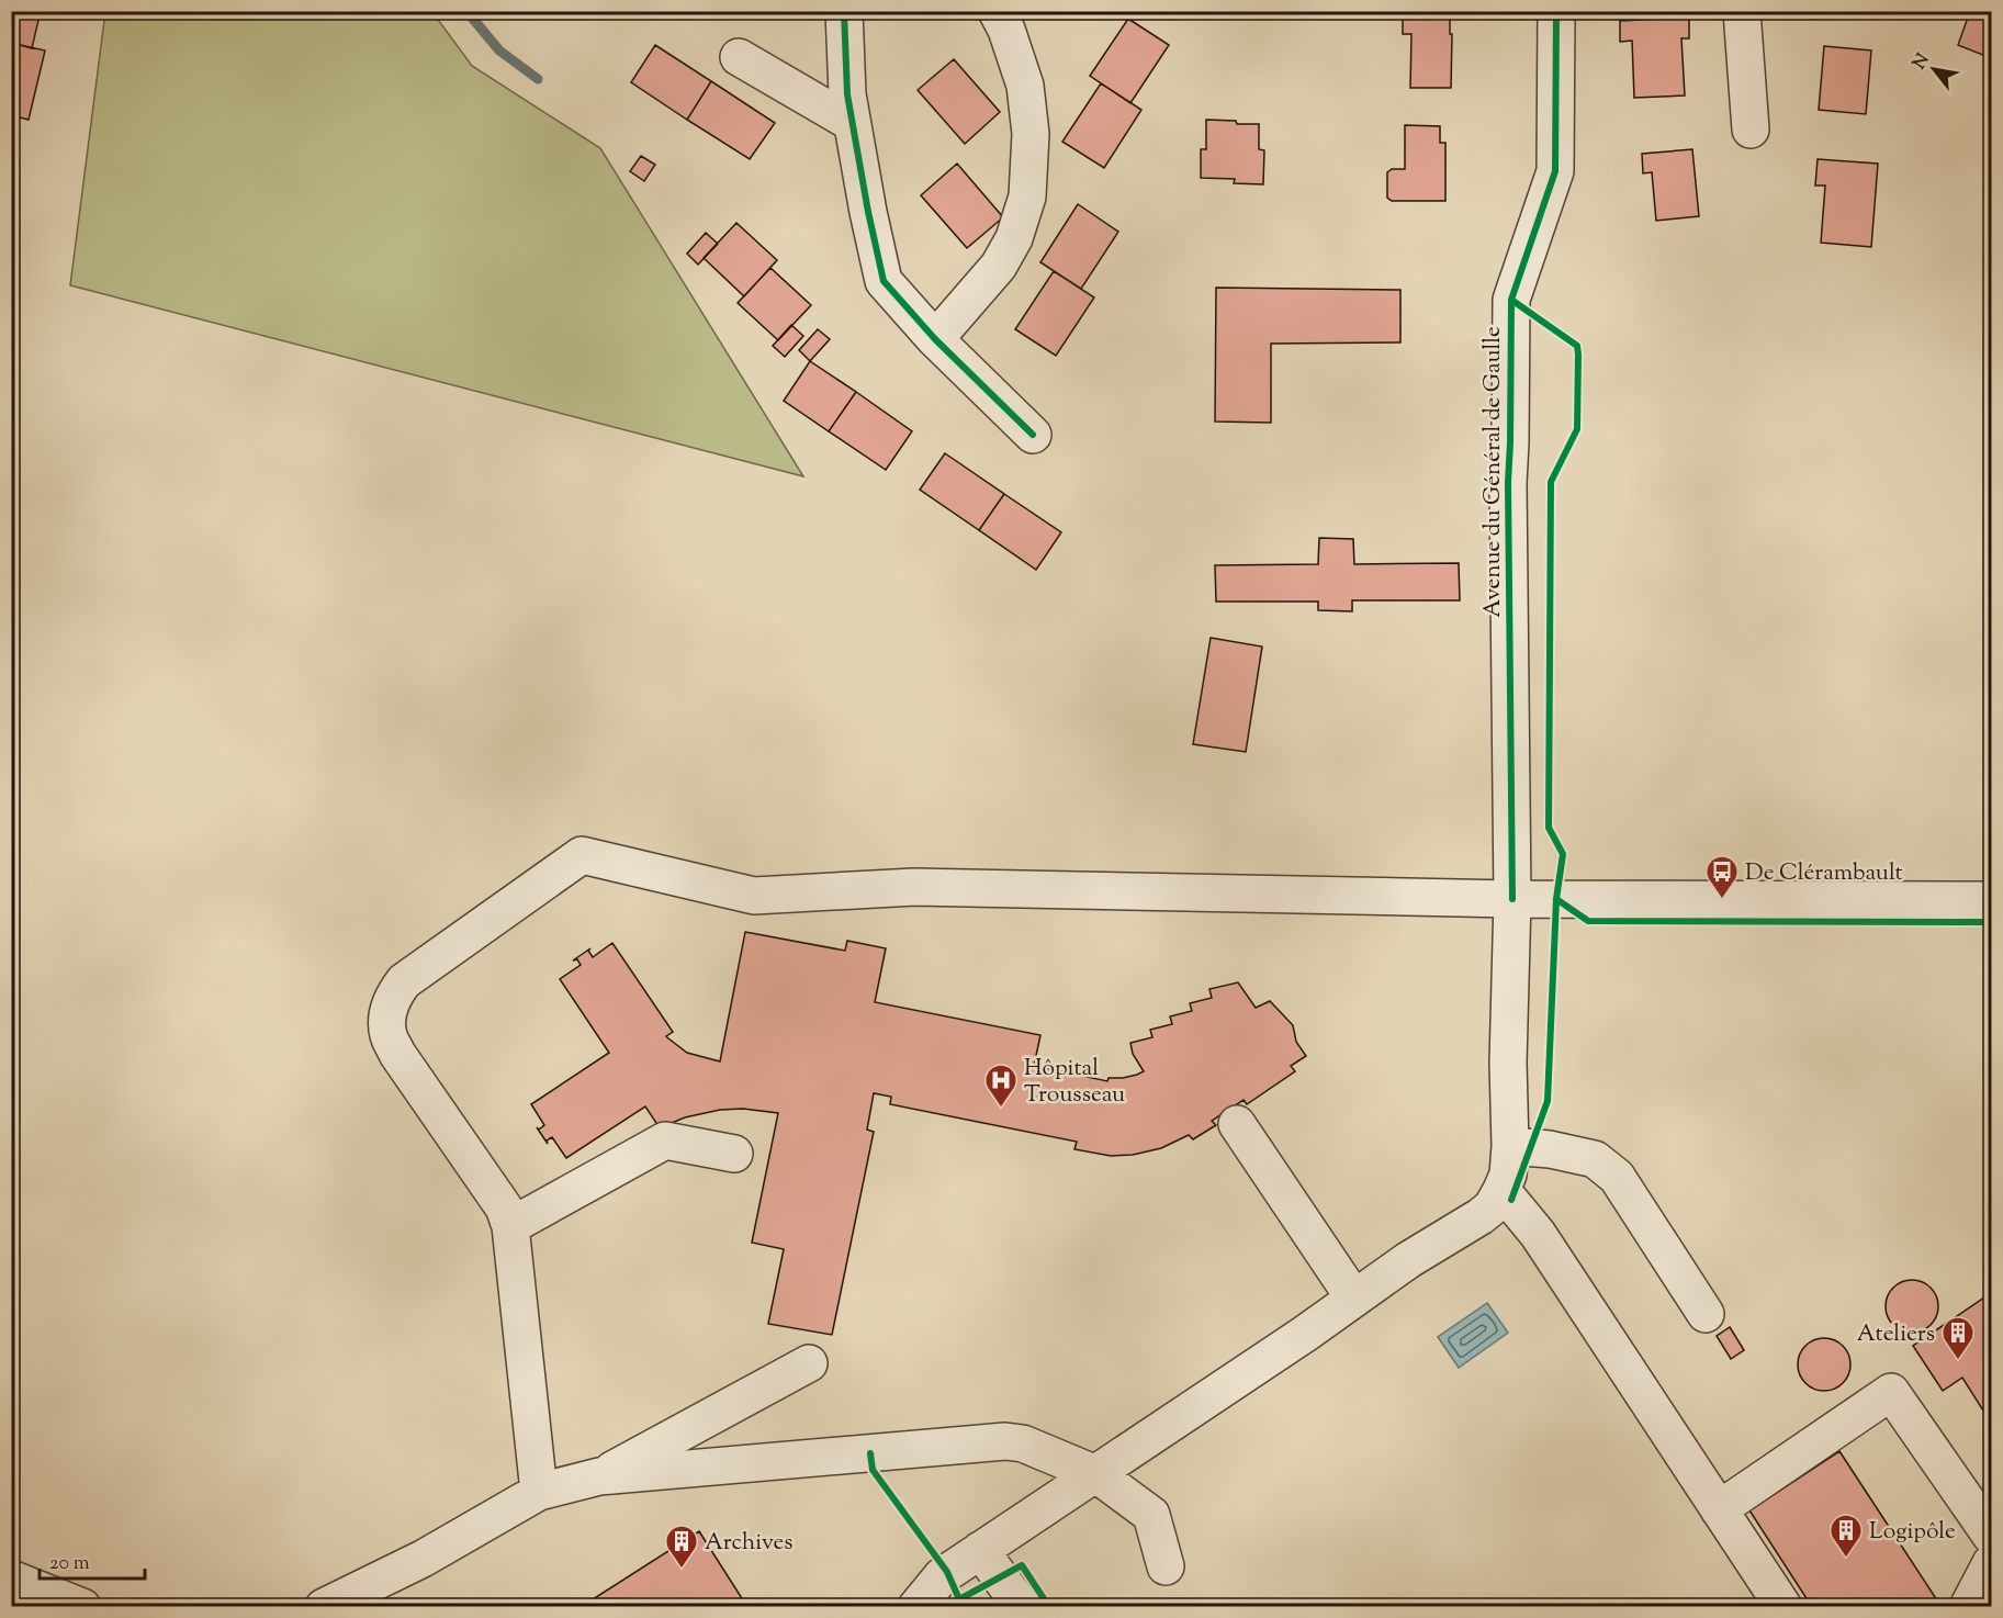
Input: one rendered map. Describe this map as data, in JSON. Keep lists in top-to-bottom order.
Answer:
{
  "streets": {
    "street": ["Avenue du Général de Gaulle"]
  },
  "places": {
    "bus stop": ["De Clérambault"],
    "hospital": ["Hôpital Trousseau"],
    "building": ["Ateliers", "Logipôle", "Archives"]
  },
  "scale_bar": "20 m",
  "north": "top left"
}
